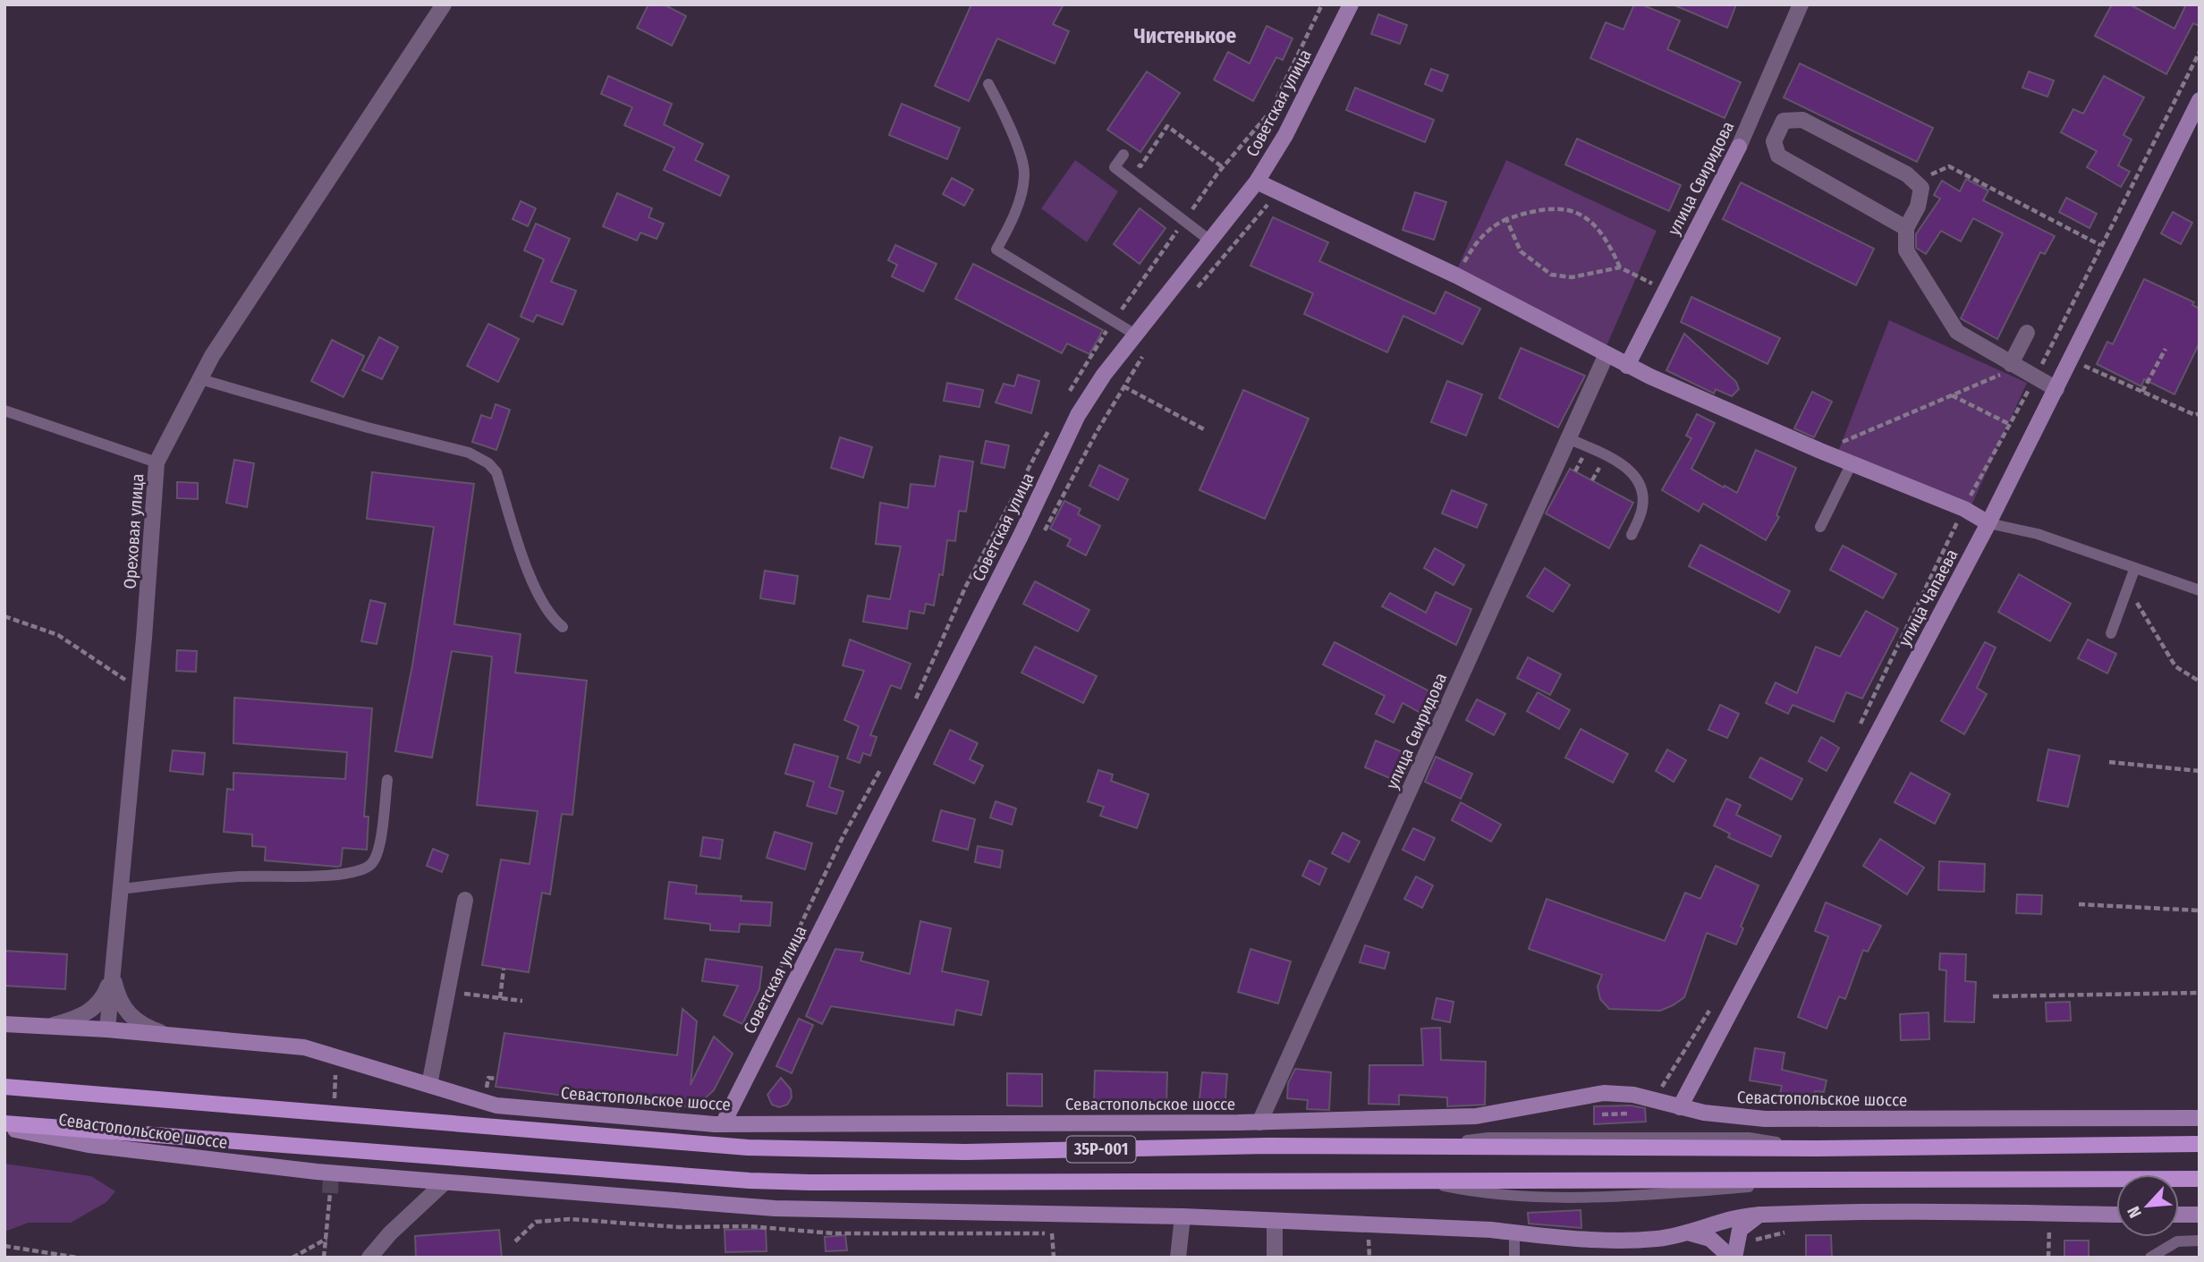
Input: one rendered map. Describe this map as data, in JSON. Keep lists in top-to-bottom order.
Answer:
{
  "streets": {
    "main road": [
      "Советская улица",
      "улица Свиридова",
      "улица Чапаева",
      "Севастопольское шоссе",
      "35Р-001"
    ],
    "street": ["Ореховая улица"]
  },
  "crossings": [
    ["Советская улица", "Севастопольское шоссе"],
    ["улица Свиридова", "Севастопольское шоссе"],
    ["Ореховая улица", "Севастопольское шоссе"],
    ["улица Чапаева", "Севастопольское шоссе"],
    ["Севастопольское шоссе", "35Р-001"]
  ],
  "districts": ["Чистенькое"],
  "north": "bottom left"
}
